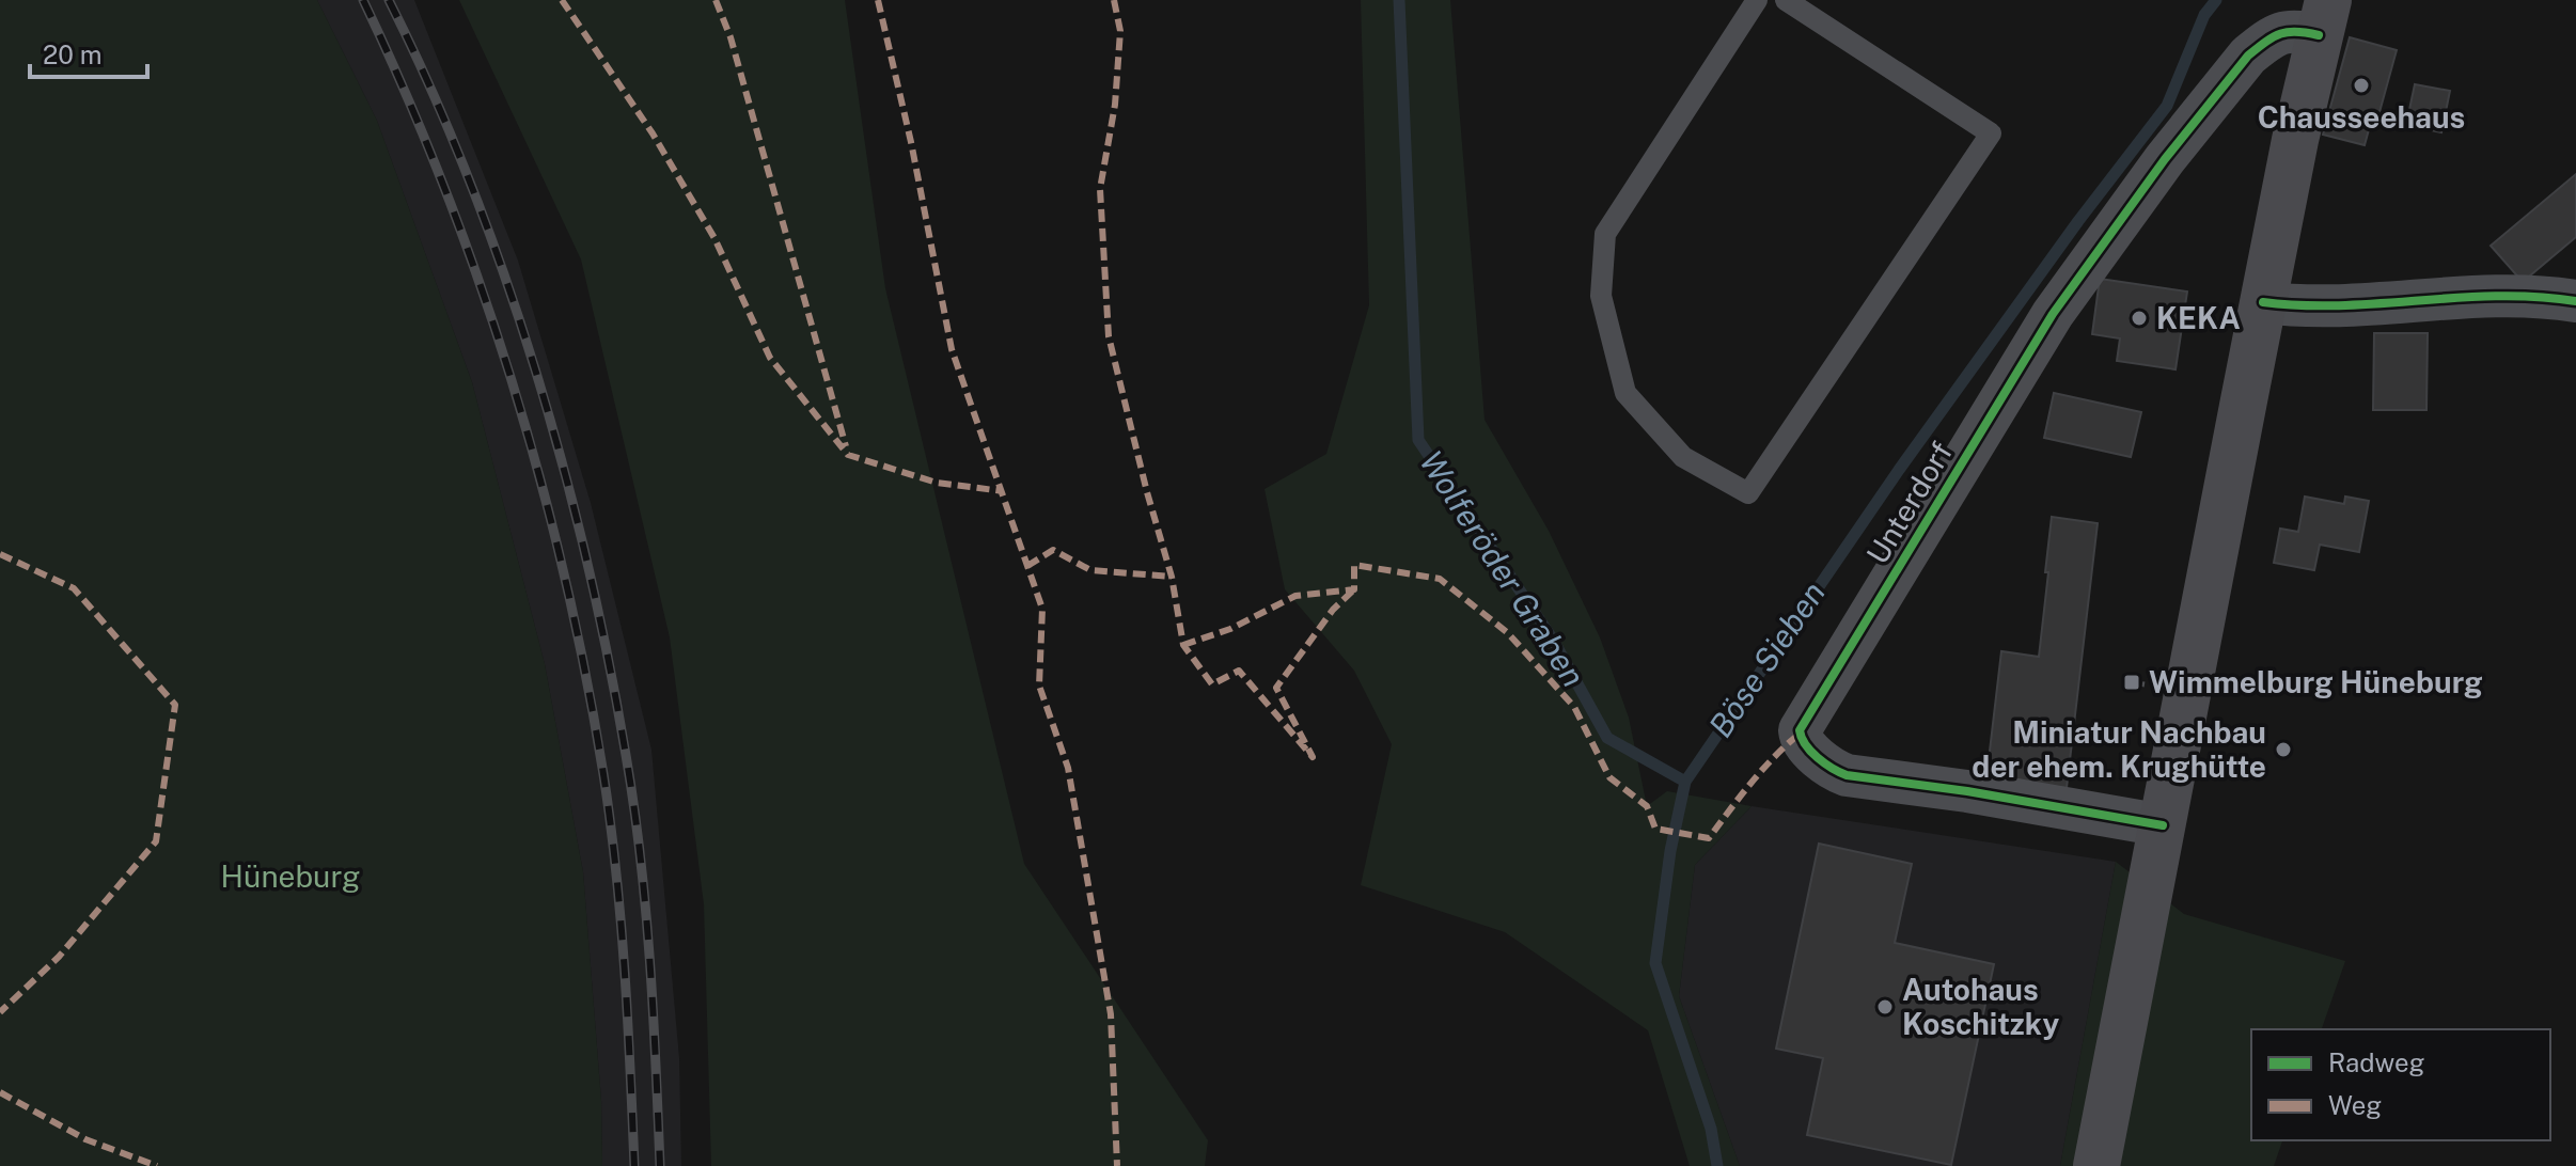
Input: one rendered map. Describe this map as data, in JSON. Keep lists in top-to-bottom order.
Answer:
{
  "streets": {
    "main road": ["Unterdorf"]
  },
  "water": ["Wolferöder Graben", "Böse Sieben"],
  "parks": ["Hüneburg"],
  "places": {
    "other": [
      "Chausseehaus",
      "KEKA",
      "Miniatur Nachbau der ehem. Krughütte",
      "Autohaus Koschitzky"
    ],
    "transit": ["Wimmelburg Hüneburg"]
  },
  "legend": ["Radweg", "Weg"],
  "scale_bar": "20 m"
}
